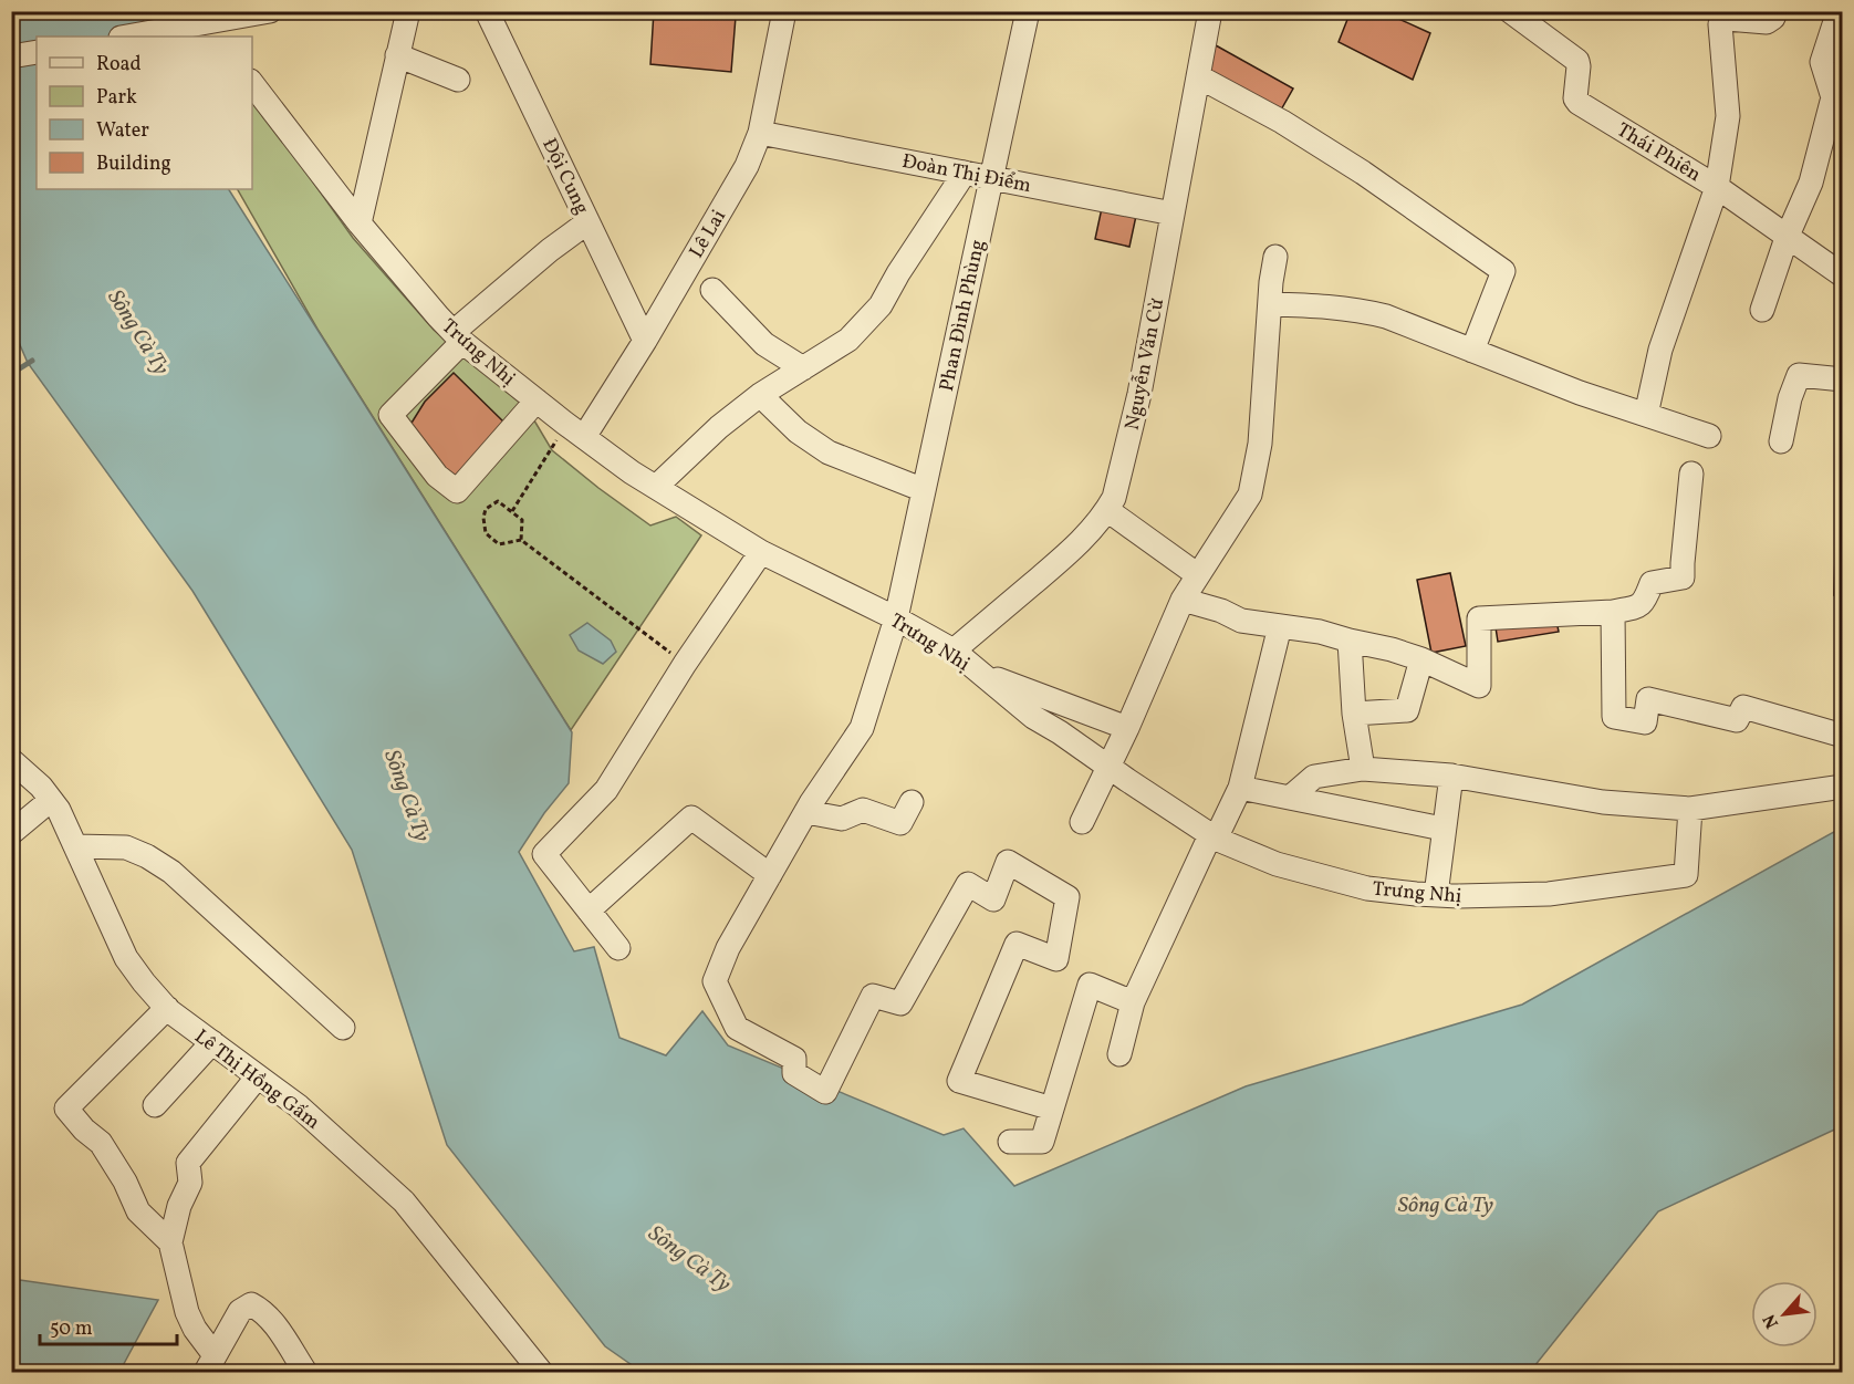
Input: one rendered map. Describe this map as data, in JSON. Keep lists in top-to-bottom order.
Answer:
{
  "streets": {
    "street": [
      "Thái Phiên",
      "Đoàn Thị Điểm",
      "Đội Cung",
      "Lê Lai",
      "Phan Đình Phùng",
      "Trưng Nhị",
      "Nguyễn Văn Cừ",
      "Lê Thị Hồng Gấm"
    ]
  },
  "crossings": [
    ["Đoàn Thị Điểm", "Lê Lai"],
    ["Đoàn Thị Điểm", "Phan Đình Phùng"],
    ["Đoàn Thị Điểm", "Nguyễn Văn Cừ"],
    ["Đội Cung", "Lê Lai"],
    ["Lê Lai", "Trưng Nhị"],
    ["Phan Đình Phùng", "Trưng Nhị"],
    ["Trưng Nhị", "Nguyễn Văn Cừ"]
  ],
  "water": ["Sông Cà Ty"],
  "legend": [
    "Road",
    "Park",
    "Water",
    "Building"
  ],
  "scale_bar": "50 m",
  "north": "bottom left"
}
